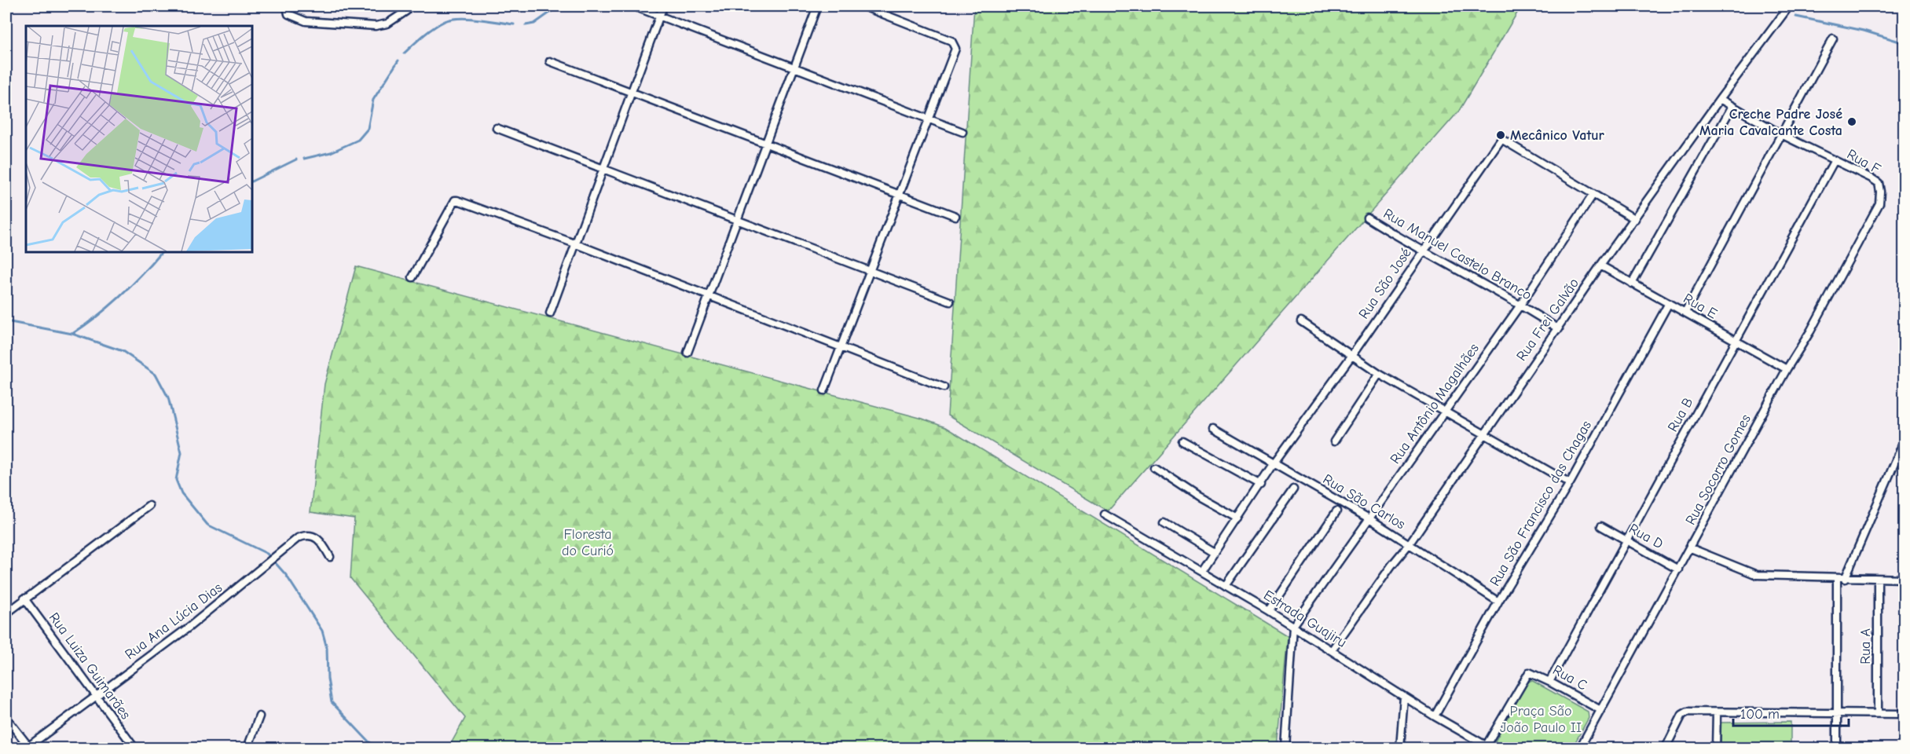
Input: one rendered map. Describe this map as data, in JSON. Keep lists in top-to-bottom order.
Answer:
{
  "streets": {
    "street": [
      "Rua F",
      "Rua Manuel Castelo Branco",
      "Rua São José",
      "Rua E",
      "Rua Frei Galvão",
      "Rua Antônio Magalhães",
      "Rua B",
      "Rua Socorro Gomes",
      "Rua São Carlos",
      "Rua São Francisco das Chagas",
      "Rua D",
      "Estrada Guajiru",
      "Rua Ana Lúcia Dias",
      "Rua A",
      "Rua Luiza Guimarães",
      "Rua C"
    ]
  },
  "crossings": [
    ["Rua F", "Rua Frei Galvão"],
    ["Rua F", "Rua B"],
    ["Rua F", "Rua Socorro Gomes"],
    ["Rua Manuel Castelo Branco", "Rua São José"],
    ["Rua Manuel Castelo Branco", "Rua Frei Galvão"],
    ["Rua Manuel Castelo Branco", "Rua Antônio Magalhães"],
    ["Rua São José", "Rua Frei Galvão"],
    ["Rua São José", "Rua Antônio Magalhães"],
    ["Rua São José", "Rua São Carlos"],
    ["Rua São José", "Estrada Guajiru"],
    ["Rua E", "Rua Frei Galvão"],
    ["Rua E", "Rua B"],
    ["Rua E", "Rua Socorro Gomes"],
    ["Rua E", "Rua São Francisco das Chagas"],
    ["Rua Frei Galvão", "Rua São Carlos"],
    ["Rua Frei Galvão", "Estrada Guajiru"],
    ["Rua Antônio Magalhães", "Rua São Carlos"],
    ["Rua Antônio Magalhães", "Estrada Guajiru"],
    ["Rua B", "Rua D"],
    ["Rua B", "Rua C"],
    ["Rua Socorro Gomes", "Rua D"],
    ["Rua Socorro Gomes", "Rua C"],
    ["Rua São Carlos", "Rua São Francisco das Chagas"],
    ["Rua São Francisco das Chagas", "Estrada Guajiru"],
    ["Estrada Guajiru", "Rua C"],
    ["Rua Ana Lúcia Dias", "Rua Luiza Guimarães"]
  ],
  "parks": ["Floresta do Curió", "Praça São João Paulo II"],
  "places": ["Creche Padre José Maria Cavalcante Costa", "Mecânico Vatur"],
  "scale_bar": "100 m"
}
